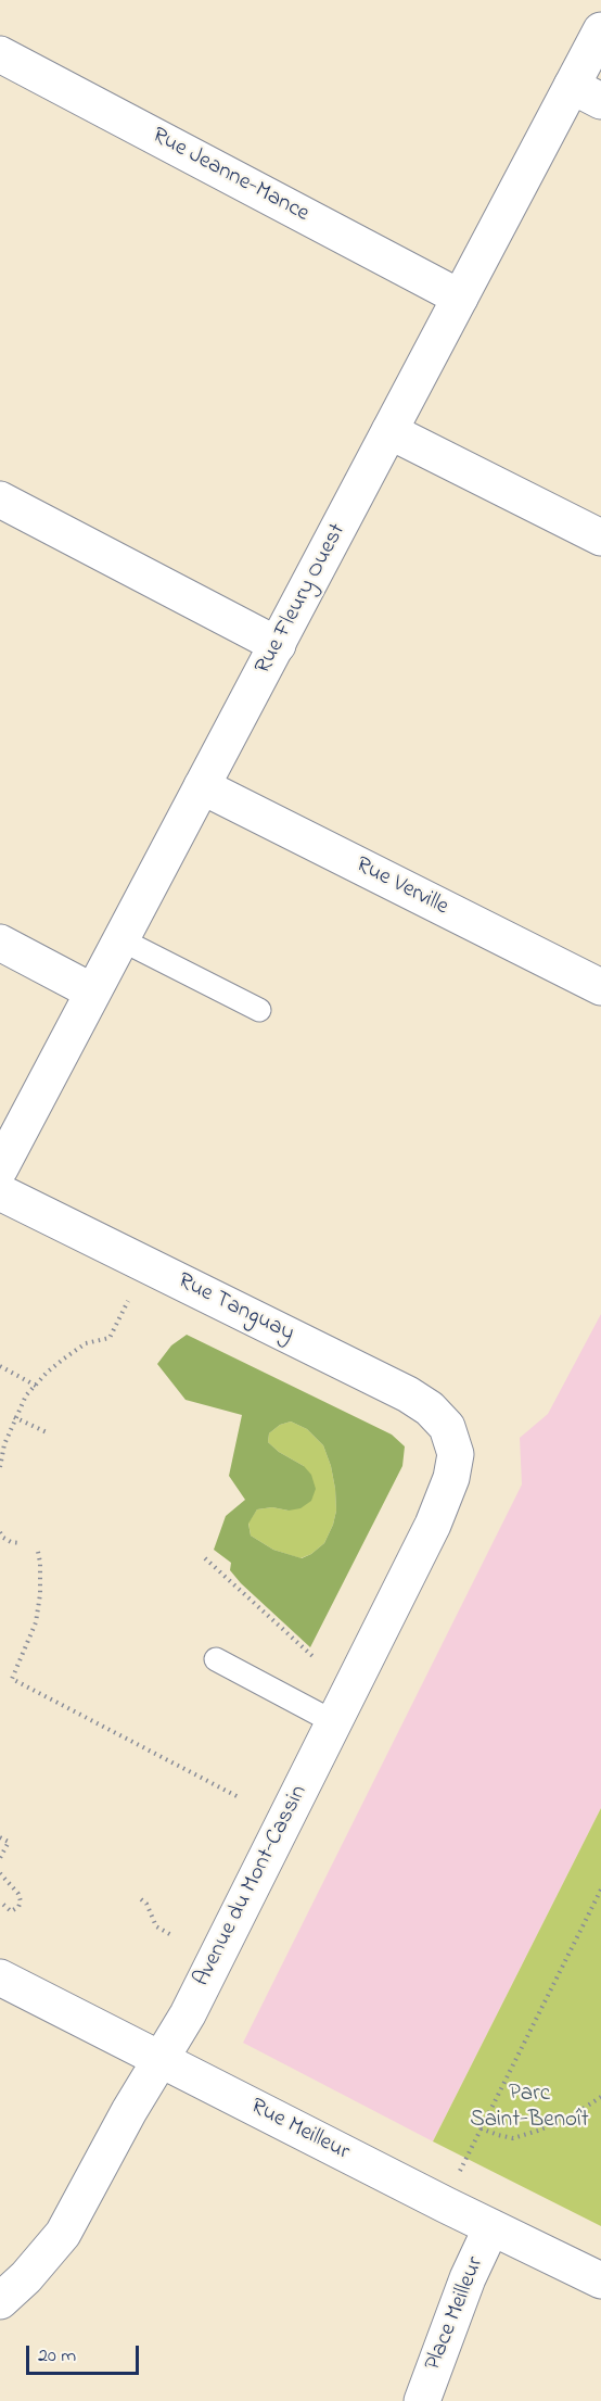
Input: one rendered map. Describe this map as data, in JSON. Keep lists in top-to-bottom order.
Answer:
{
  "streets": {
    "street": [
      "Rue Jeanne-Mance",
      "Rue Fleury Ouest",
      "Rue Verville",
      "Rue Tanguay",
      "Avenue du Mont-Cassin",
      "Rue Meilleur",
      "Place Meilleur"
    ]
  },
  "crossings": [
    ["Rue Jeanne-Mance", "Rue Fleury Ouest"],
    ["Rue Fleury Ouest", "Rue Verville"],
    ["Rue Tanguay", "Avenue du Mont-Cassin"],
    ["Avenue du Mont-Cassin", "Rue Meilleur"],
    ["Rue Meilleur", "Place Meilleur"]
  ],
  "parks": ["Parc Saint-Benoît"],
  "scale_bar": "20 m"
}
